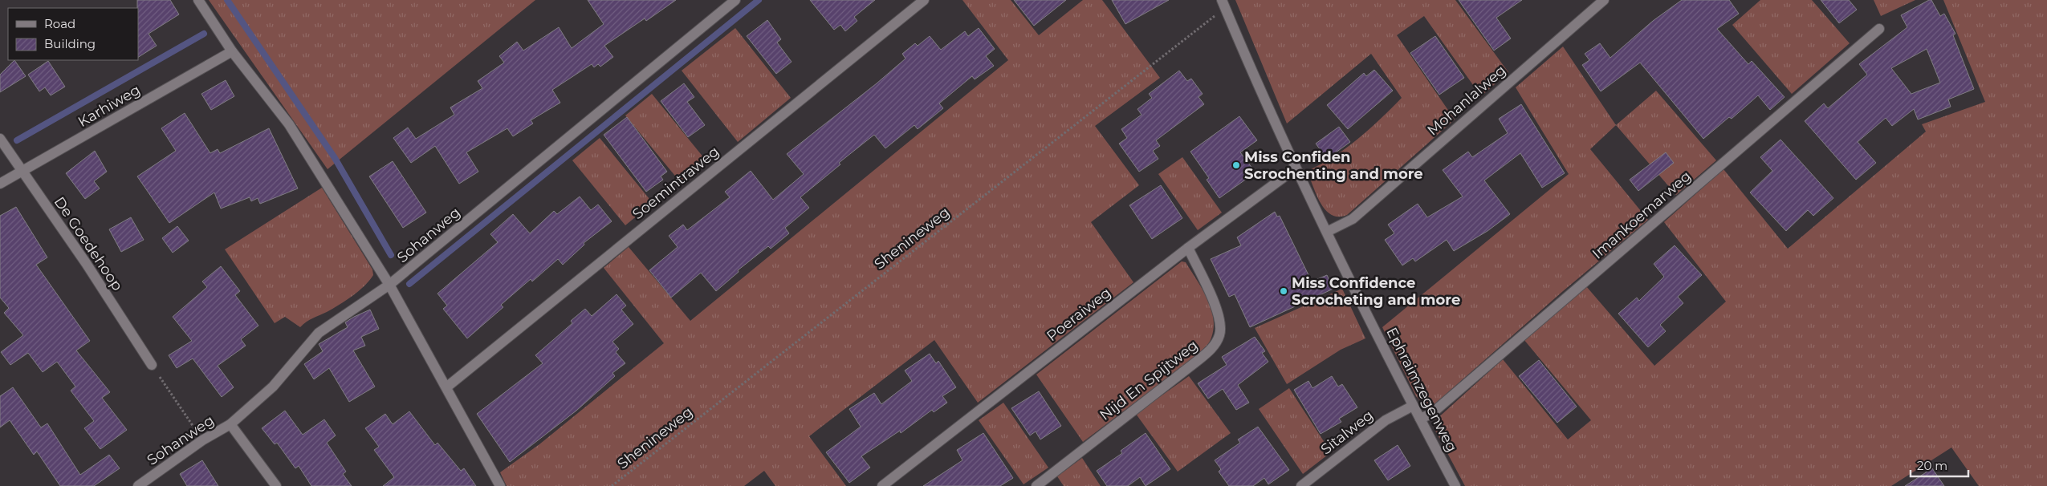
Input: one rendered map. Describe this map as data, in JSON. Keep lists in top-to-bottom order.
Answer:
{
  "streets": {
    "street": [
      "Mohanlalweg",
      "Karhiweg",
      "Soemintraweg",
      "Imankoemarweg",
      "Sohanweg",
      "De Goedehoop",
      "Poeraiweg",
      "Nijd En Spijtweg",
      "Ephraimzegenweg",
      "Sitalweg"
    ],
    "path": ["Shenineweg"]
  },
  "crossings": [
    ["Mohanlalweg", "Ephraimzegenweg"],
    ["Karhiweg", "De Goedehoop"],
    ["Imankoemarweg", "Ephraimzegenweg"],
    ["Shenineweg", "Ephraimzegenweg"],
    ["Poeraiweg", "Nijd En Spijtweg"],
    ["Poeraiweg", "Ephraimzegenweg"],
    ["Ephraimzegenweg", "Sitalweg"]
  ],
  "places": ["Miss Confiden Scrochenting and more", "Miss Confidence Scrocheting and more"],
  "legend": ["Road", "Building"],
  "scale_bar": "20 m"
}
